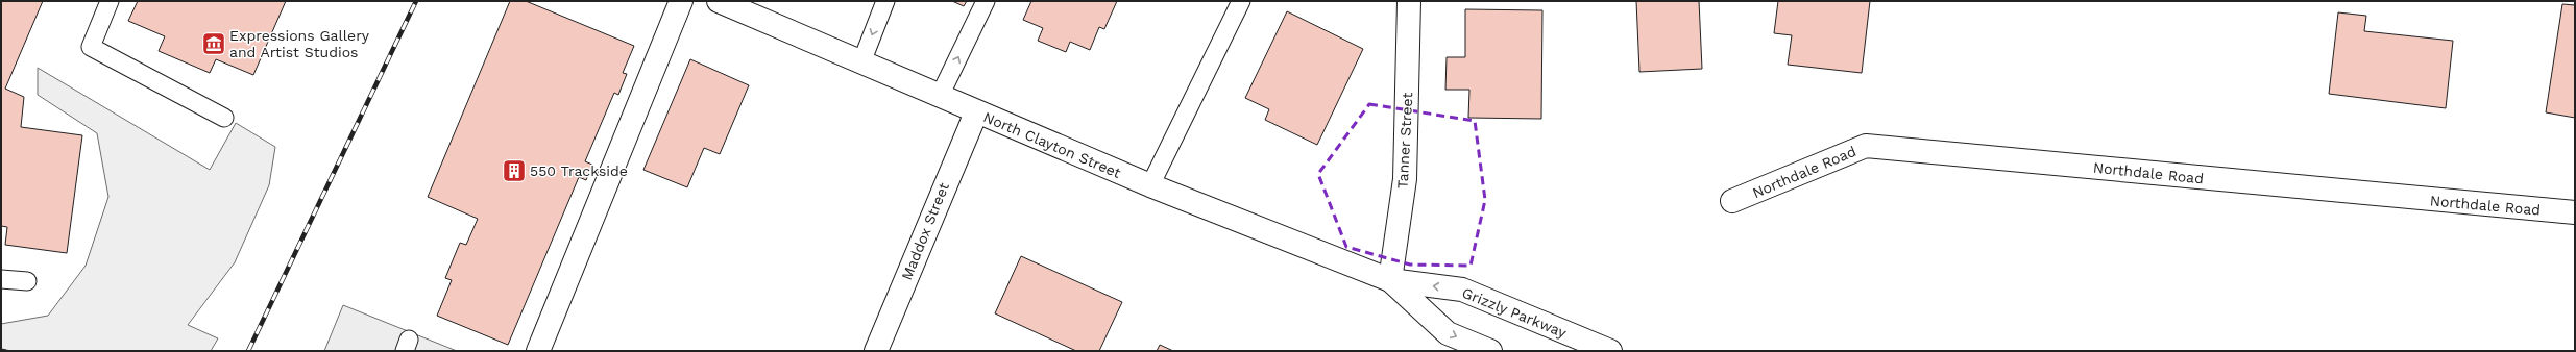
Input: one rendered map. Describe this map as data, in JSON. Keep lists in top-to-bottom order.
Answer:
{
  "streets": {
    "street": [
      "Tanner Street",
      "North Clayton Street",
      "Northdale Road",
      "Maddox Street",
      "Grizzly Parkway"
    ]
  },
  "crossings": [
    ["Tanner Street", "North Clayton Street"],
    ["Tanner Street", "Grizzly Parkway"],
    ["North Clayton Street", "Maddox Street"],
    ["North Clayton Street", "Grizzly Parkway"]
  ],
  "places": {
    "museum": ["Expressions Gallery and Artist Studios"],
    "building": ["550 Trackside"]
  }
}
